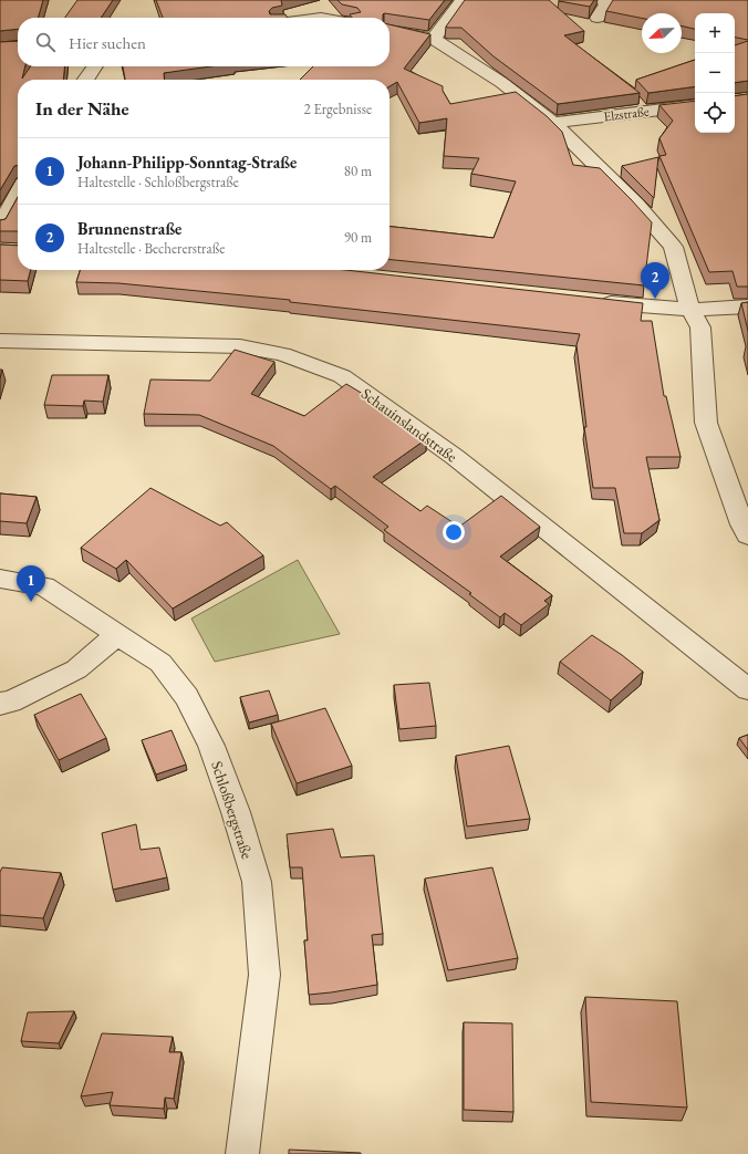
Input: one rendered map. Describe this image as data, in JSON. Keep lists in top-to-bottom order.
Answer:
{
  "streets": {
    "street": ["Elzstraße", "Schauinslandstraße", "Schloßbergstraße"]
  },
  "north": "bottom left",
  "page": {
    "map_buttons": ["+", "−"],
    "search": "Hier suchen",
    "heading": ["In der Nähe", "2 Ergebnisse"],
    "list": [
      {
        "mark": "1",
        "name": "Johann-Philipp-Sonntag-Straße",
        "note": "Haltestelle · Schloßbergstraße",
        "value": "80 m"
      },
      {
        "mark": "2",
        "name": "Brunnenstraße",
        "note": "Haltestelle · Bechererstraße",
        "value": "90 m"
      }
    ],
    "pins": ["2", "1"]
  }
}
